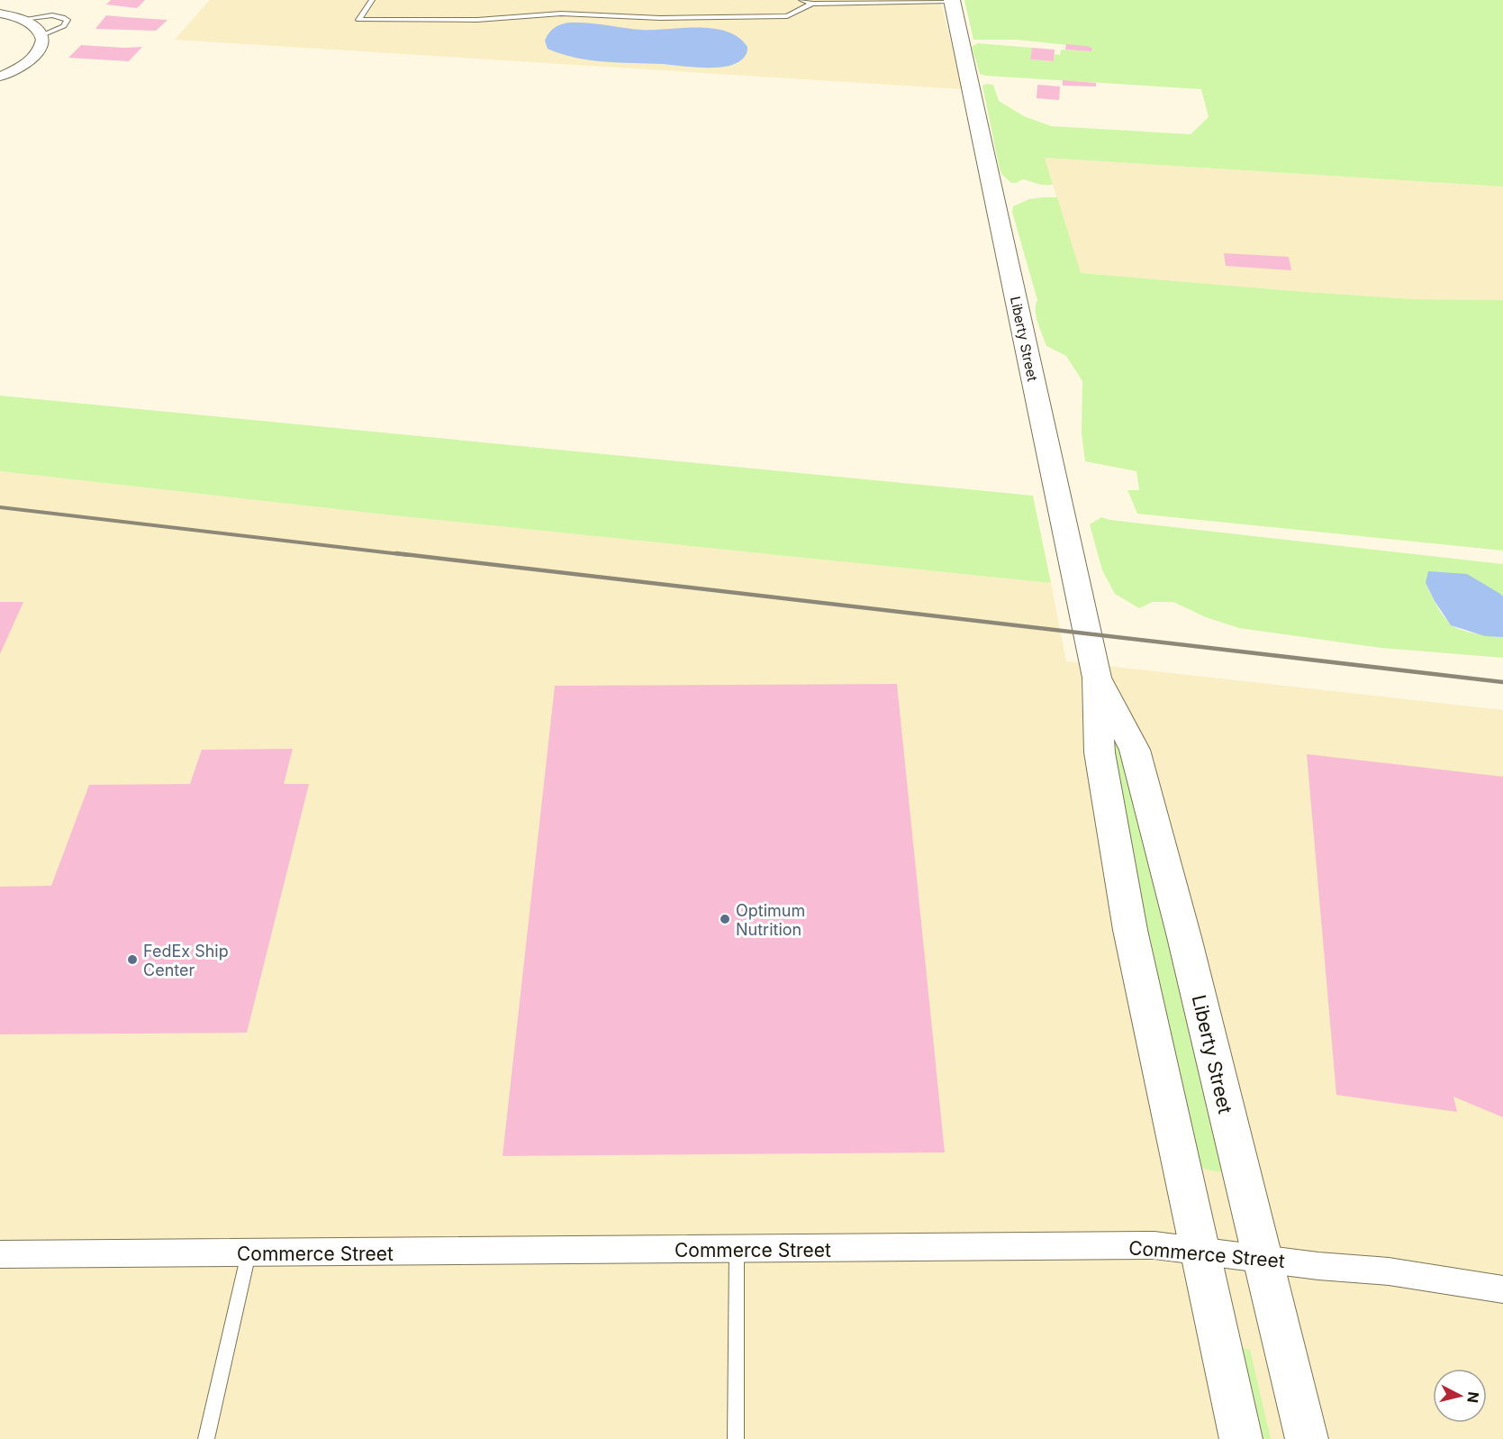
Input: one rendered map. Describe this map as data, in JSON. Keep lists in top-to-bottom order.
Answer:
{
  "streets": {
    "street": ["Liberty Street", "Commerce Street"]
  },
  "crossings": [
    ["Liberty Street", "Commerce Street"]
  ],
  "places": ["Optimum Nutrition", "FedEx Ship Center"],
  "north": "right"
}
